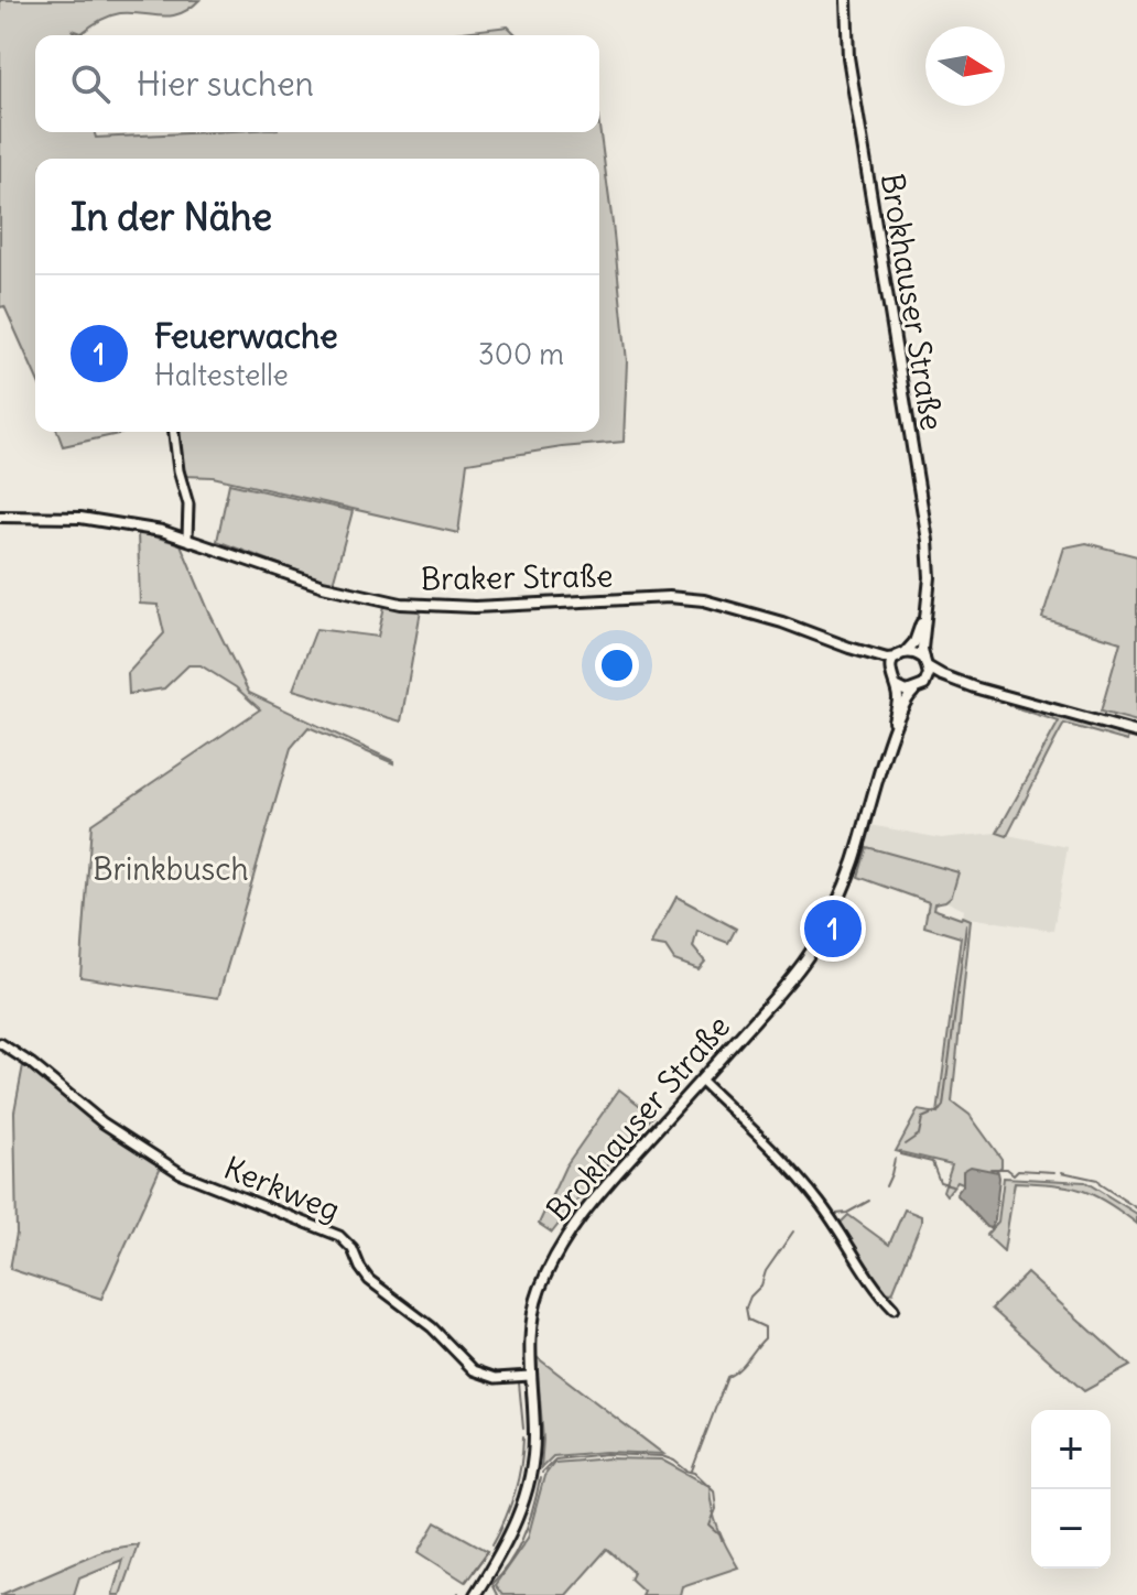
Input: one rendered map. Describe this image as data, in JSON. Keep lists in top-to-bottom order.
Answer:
{
  "streets": {
    "street": ["Brokhauser Straße", "Braker Straße", "Kerkweg"]
  },
  "crossings": [
    ["Brokhauser Straße", "Braker Straße"],
    ["Brokhauser Straße", "Kerkweg"]
  ],
  "parks": ["Brinkbusch"],
  "north": "right",
  "page": {
    "search": "Hier suchen",
    "heading": "In der Nähe",
    "list": [
      {
        "mark": "1",
        "name": "Feuerwache",
        "note": "Haltestelle",
        "value": "300 m"
      }
    ],
    "pins": "1",
    "map_buttons": ["+", "−"]
  }
}
